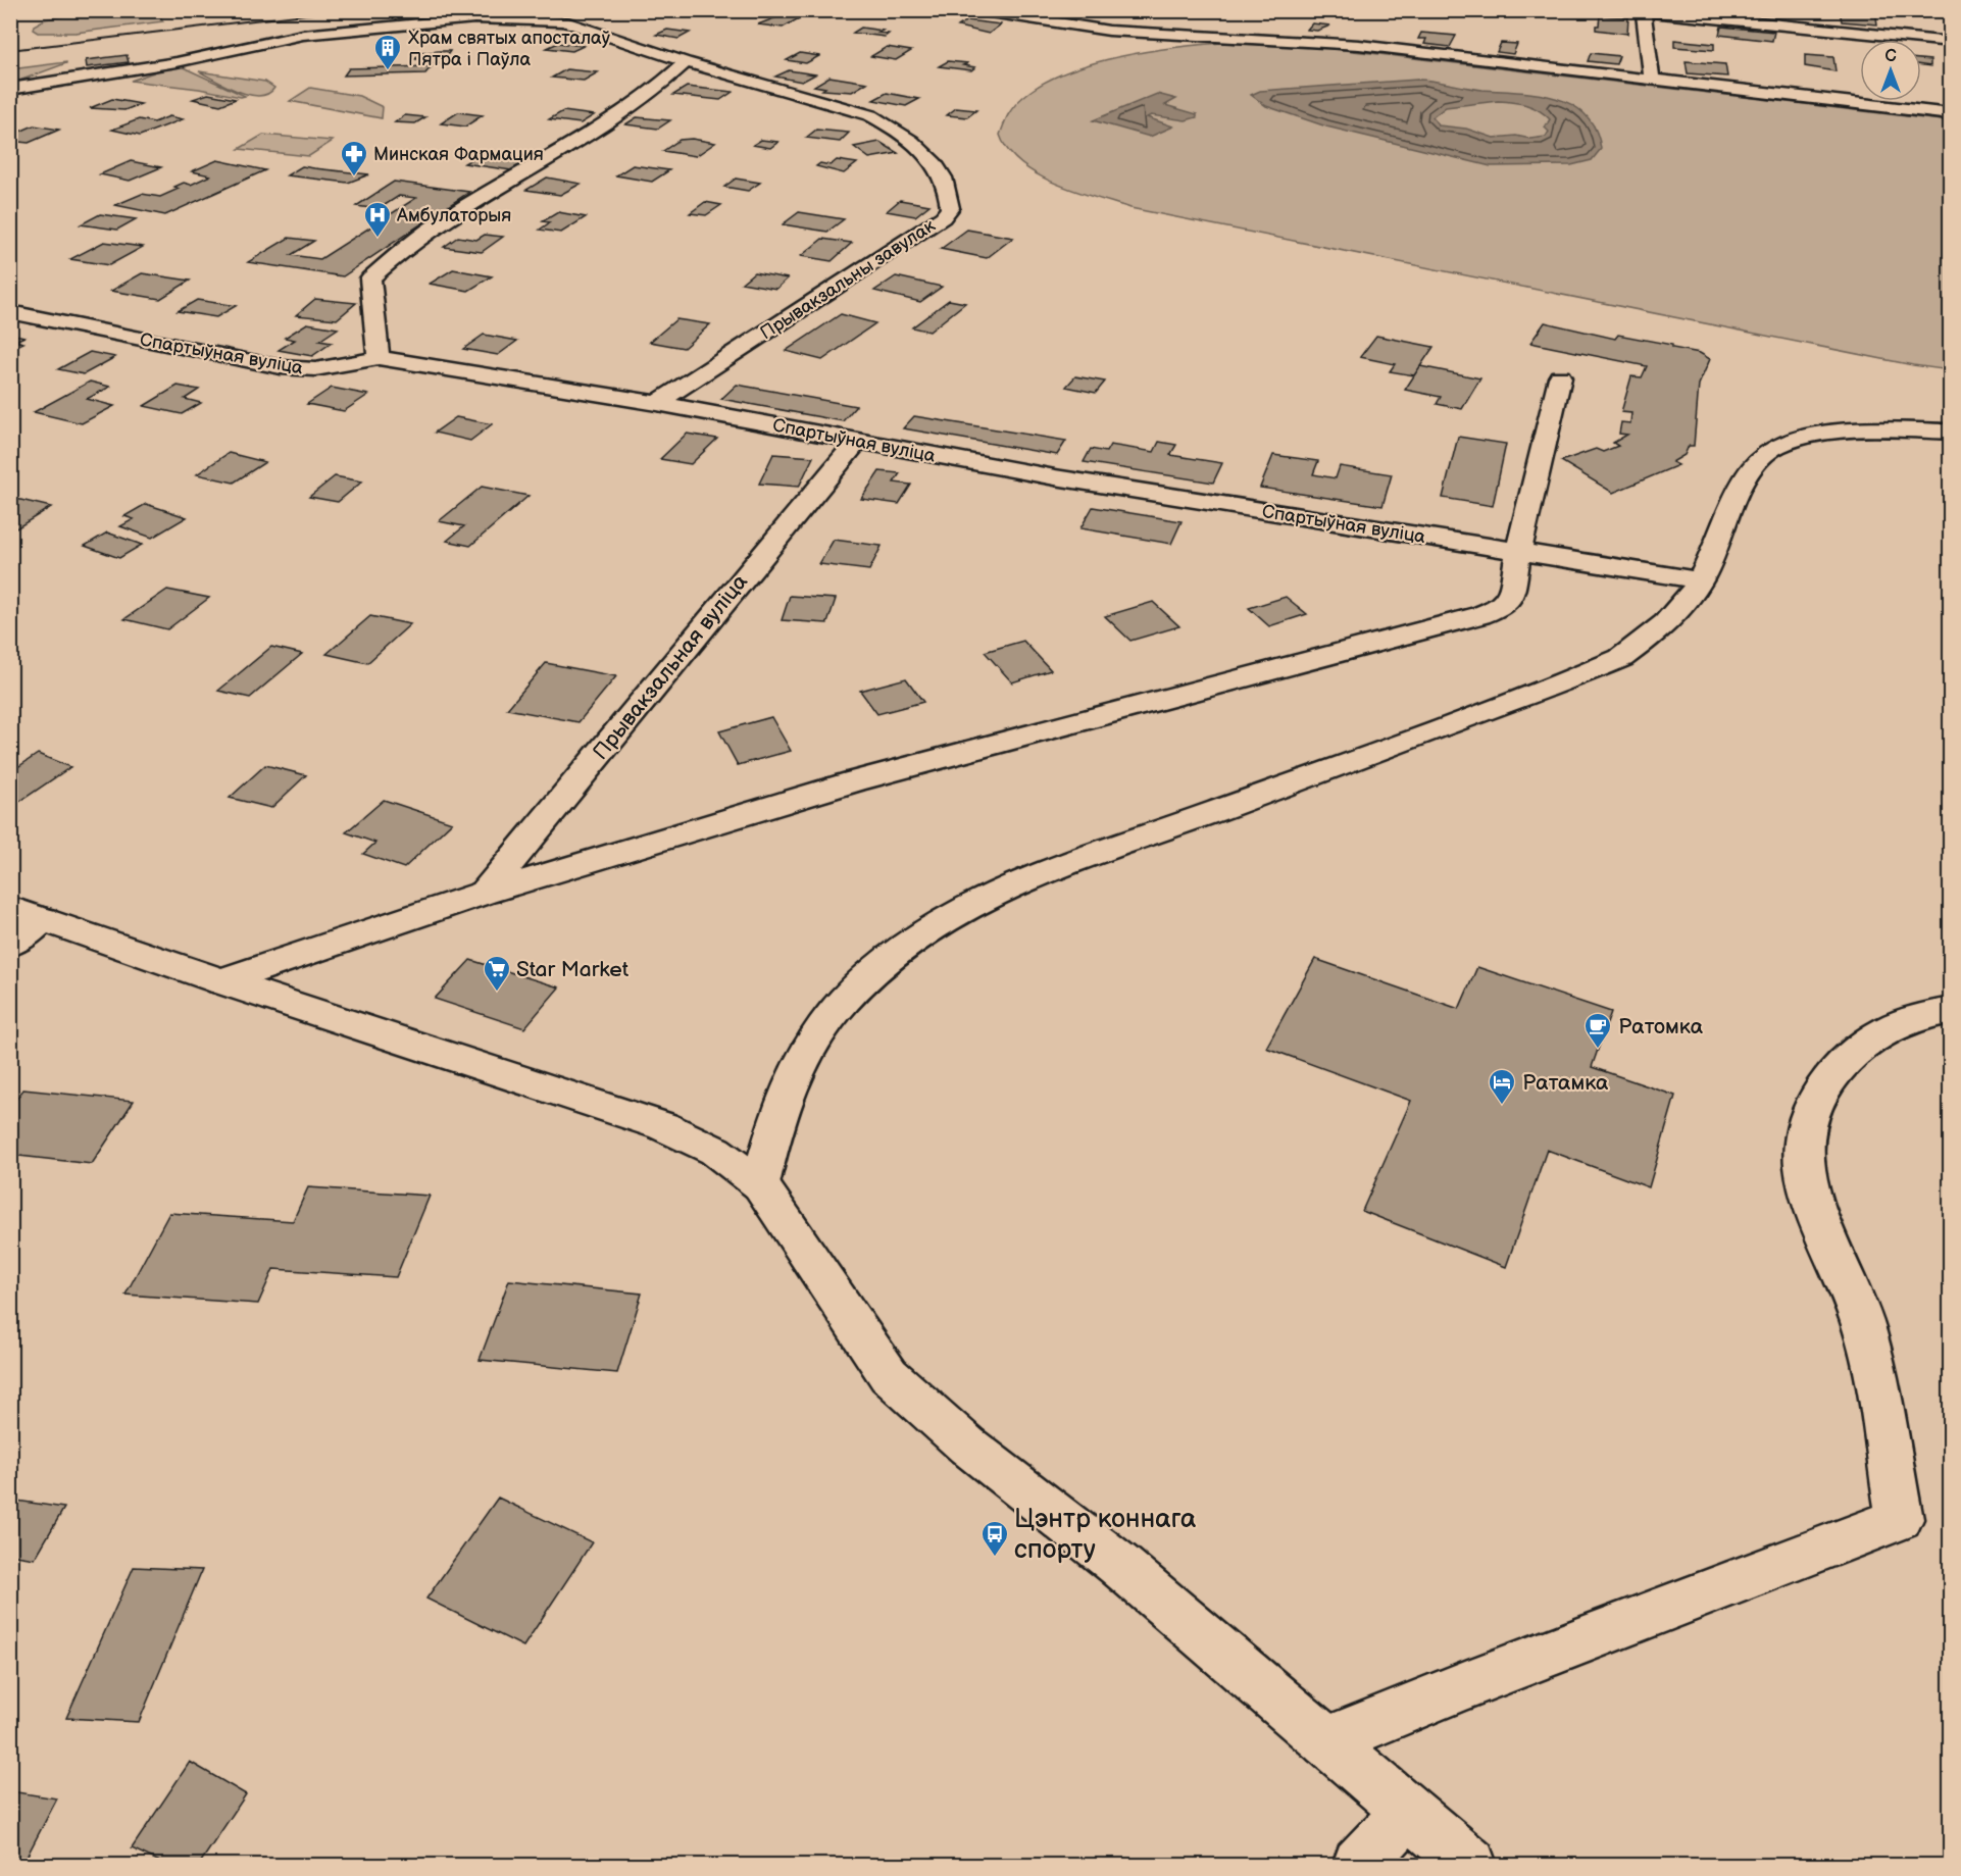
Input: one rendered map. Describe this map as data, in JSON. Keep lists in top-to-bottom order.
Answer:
{
  "streets": {
    "street": ["Прывакзальны завулак", "Спартыўная вуліца", "Прывакзальная вуліца"]
  },
  "crossings": [
    ["Прывакзальны завулак", "Спартыўная вуліца"],
    ["Спартыўная вуліца", "Прывакзальная вуліца"]
  ],
  "places": {
    "building": ["Храм святых апосталаў Пятра і Паўла"],
    "pharmacy": ["Минская Фармация"],
    "hospital": ["Амбулаторыя"],
    "supermarket": ["Star Market"],
    "cafe": ["Ратомка"],
    "hotel": ["Ратамка"],
    "bus stop": ["Цэнтр коннага спорту"]
  },
  "north": "top"
}
